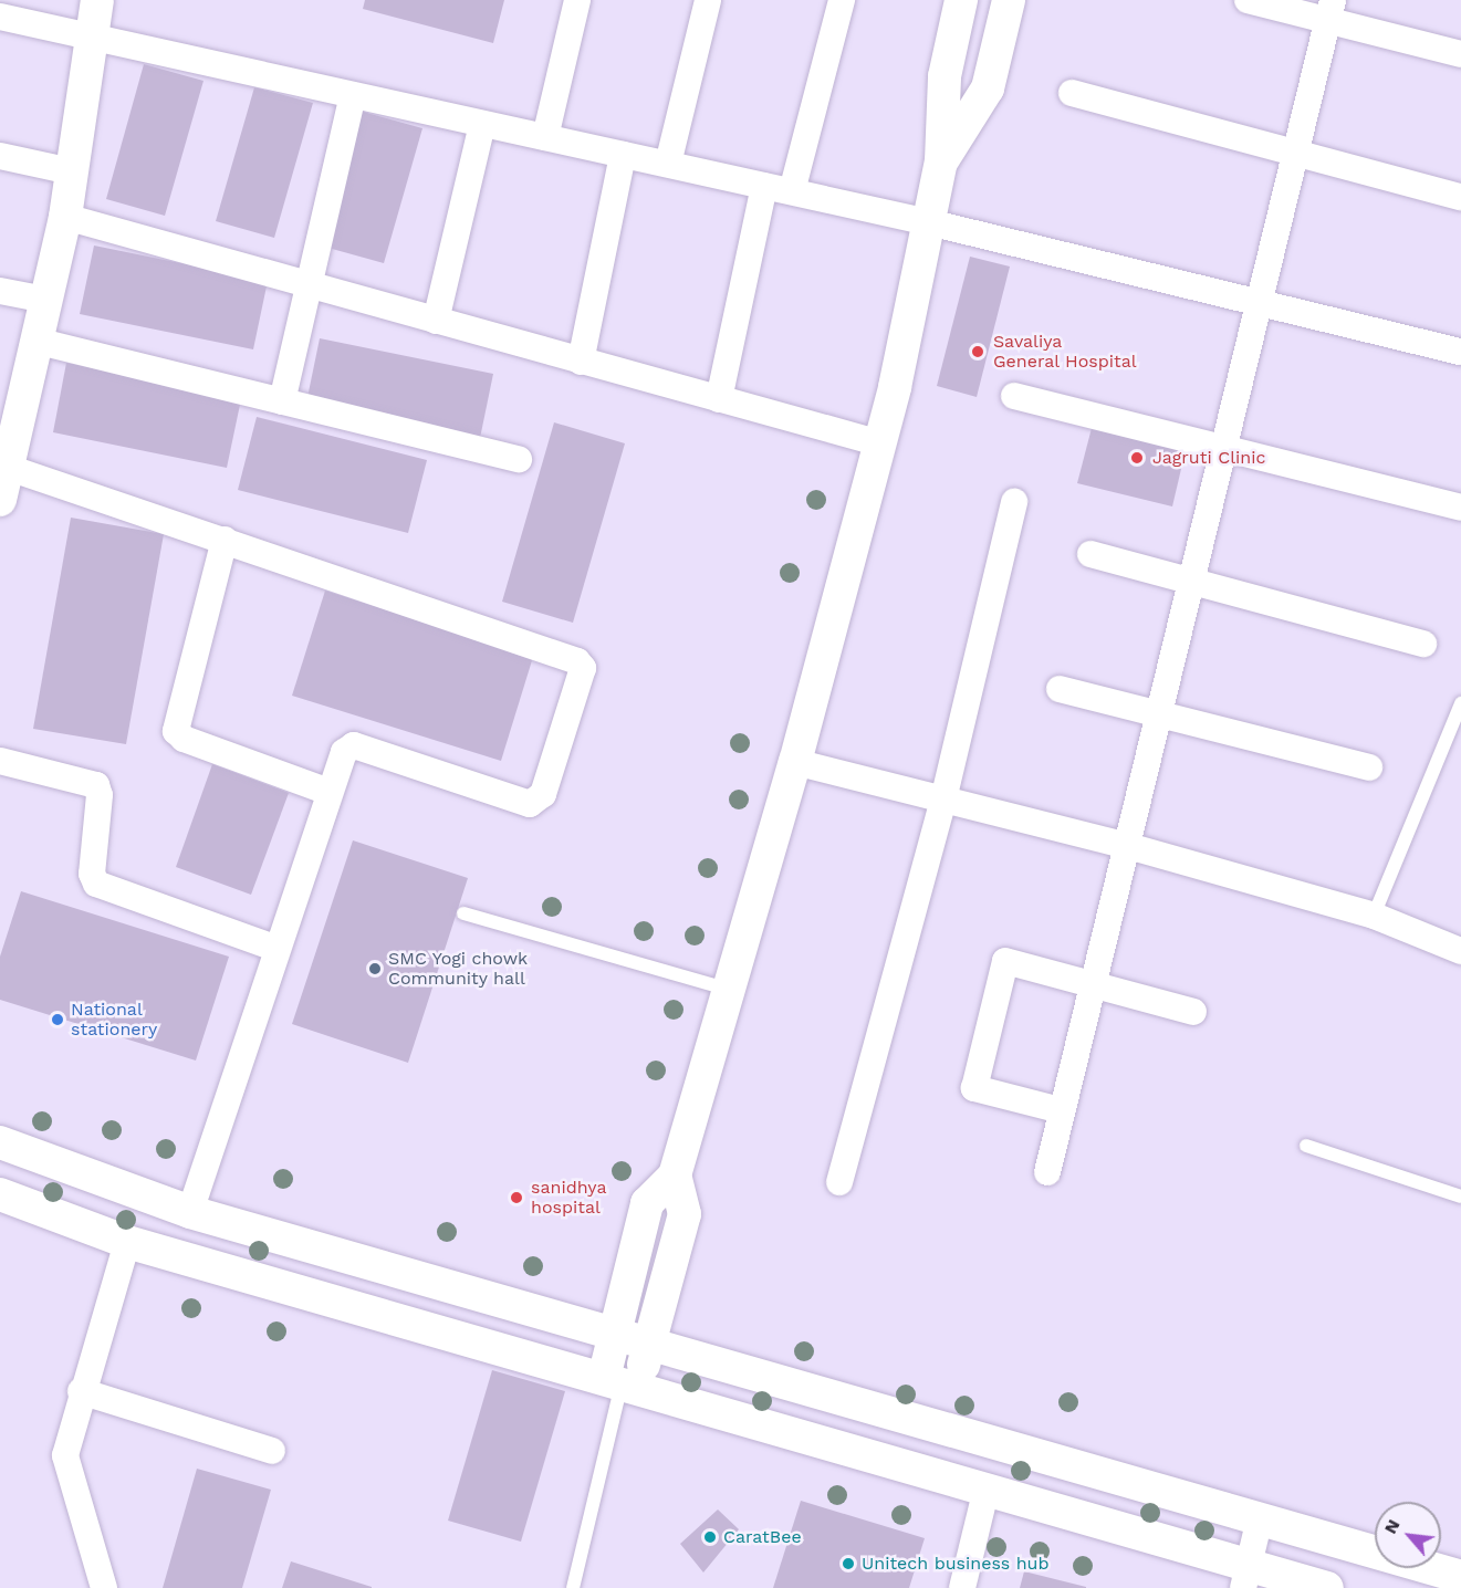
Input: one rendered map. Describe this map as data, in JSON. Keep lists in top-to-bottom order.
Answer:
{
  "places": [
    "Savaliya General Hospital",
    "Jagruti Clinic",
    "SMC Yogi chowk Community hall",
    "National stationery",
    "sanidhya hospital",
    "CaratBee",
    "Unitech business hub"
  ],
  "north": "top left"
}
